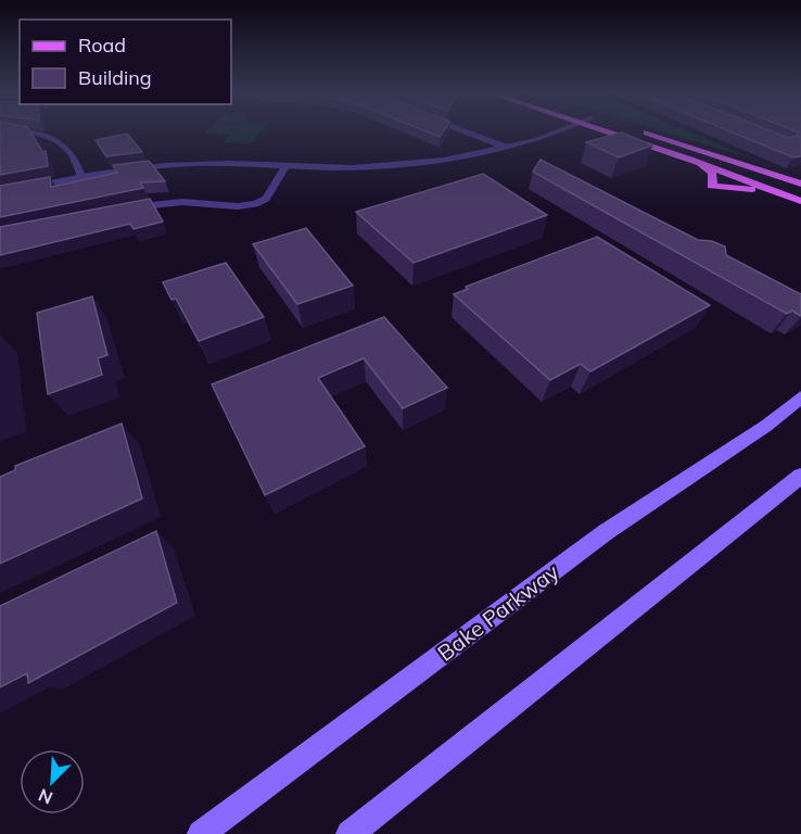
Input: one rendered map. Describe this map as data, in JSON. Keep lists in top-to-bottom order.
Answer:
{
  "streets": {
    "main road": ["Bake Parkway"]
  },
  "legend": ["Road", "Building"],
  "north": "bottom left"
}
